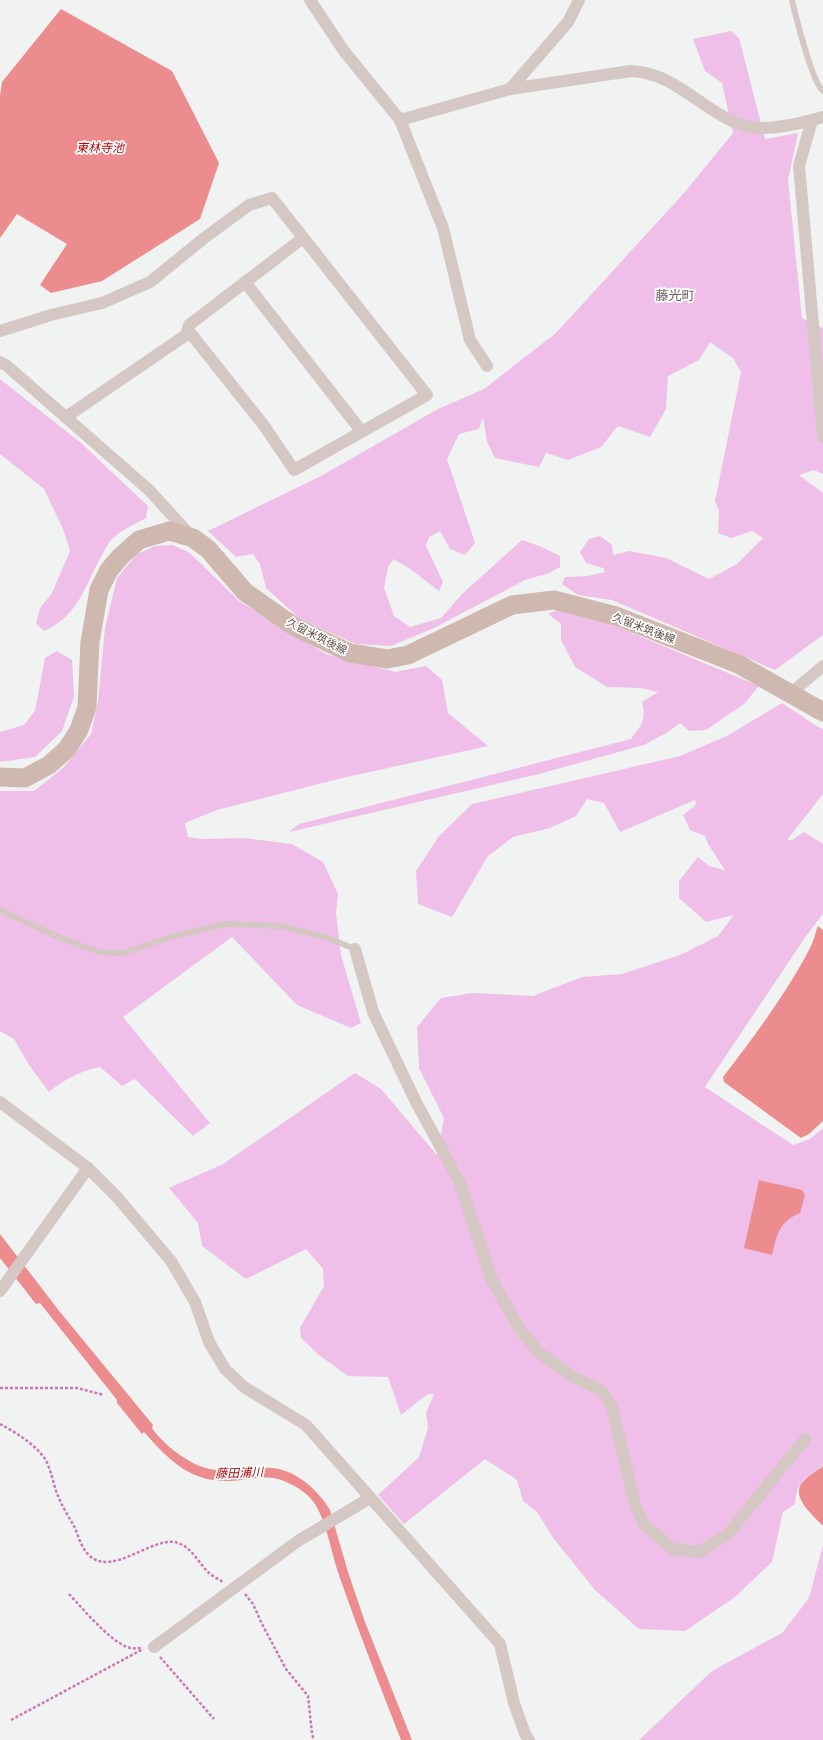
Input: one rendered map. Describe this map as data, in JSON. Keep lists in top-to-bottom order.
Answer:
{
  "streets": {
    "main road": ["久留米筑後線"]
  },
  "districts": ["藤光町"],
  "water": ["東林寺池", "藤田浦川"]
}
